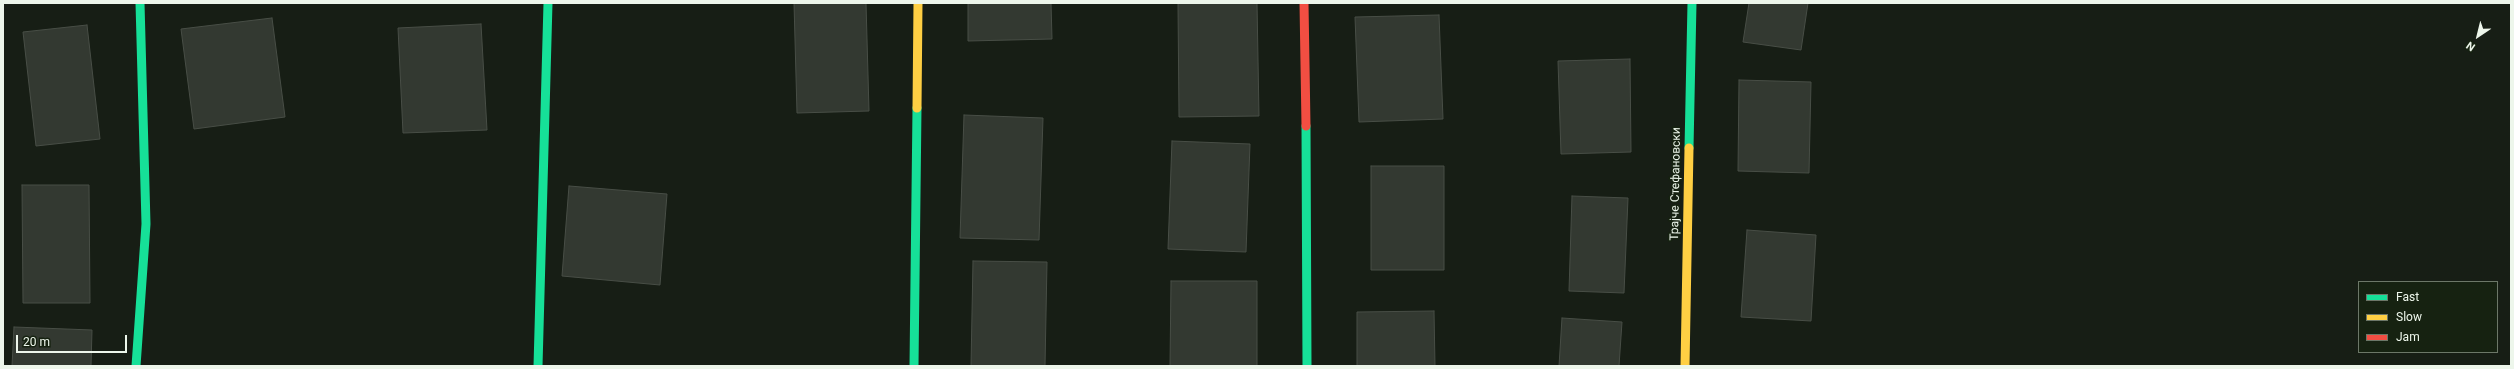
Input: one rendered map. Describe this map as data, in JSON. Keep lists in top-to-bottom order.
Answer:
{
  "streets": {
    "street": ["Трајче Стефановски"]
  },
  "legend": ["Fast", "Slow", "Jam"],
  "scale_bar": "20 m",
  "north": "bottom left"
}
